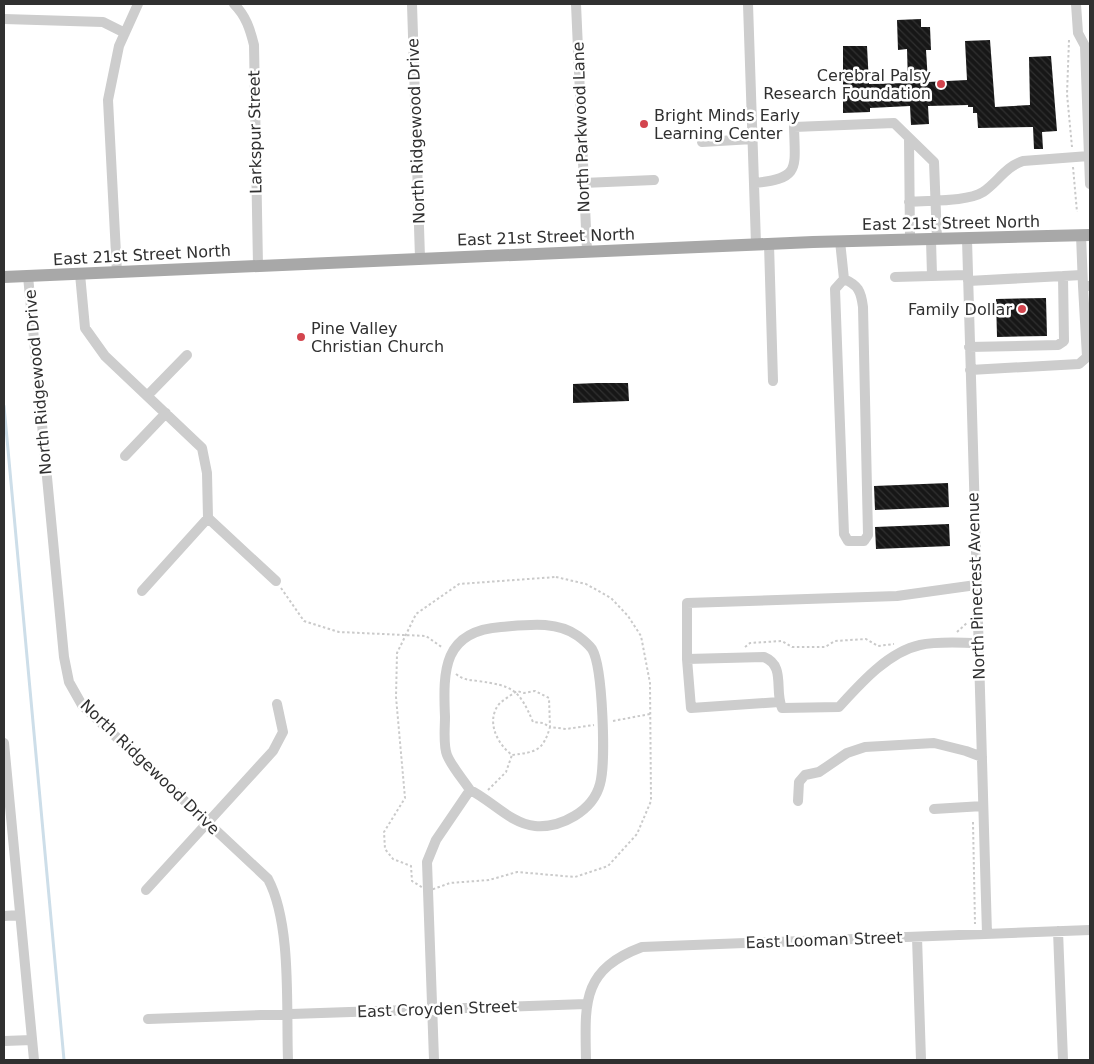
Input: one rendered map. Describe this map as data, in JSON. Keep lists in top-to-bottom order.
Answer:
{
  "streets": {
    "main road": ["East 21st Street North"],
    "street": [
      "North Parkwood Lane",
      "North Ridgewood Drive",
      "Larkspur Street",
      "North Pinecrest Avenue",
      "East Looman Street",
      "East Croyden Street"
    ]
  },
  "crossings": [
    ["North Parkwood Lane", "East 21st Street North"],
    ["North Ridgewood Drive", "East 21st Street North"],
    ["North Ridgewood Drive", "East Croyden Street"],
    ["Larkspur Street", "East 21st Street North"],
    ["East 21st Street North", "North Pinecrest Avenue"],
    ["North Pinecrest Avenue", "East Looman Street"],
    ["East Looman Street", "East Croyden Street"]
  ],
  "places": [
    "Cerebral Palsy Research Foundation",
    "Bright Minds Early Learning Center",
    "Family Dollar",
    "Pine Valley Christian Church"
  ]
}
